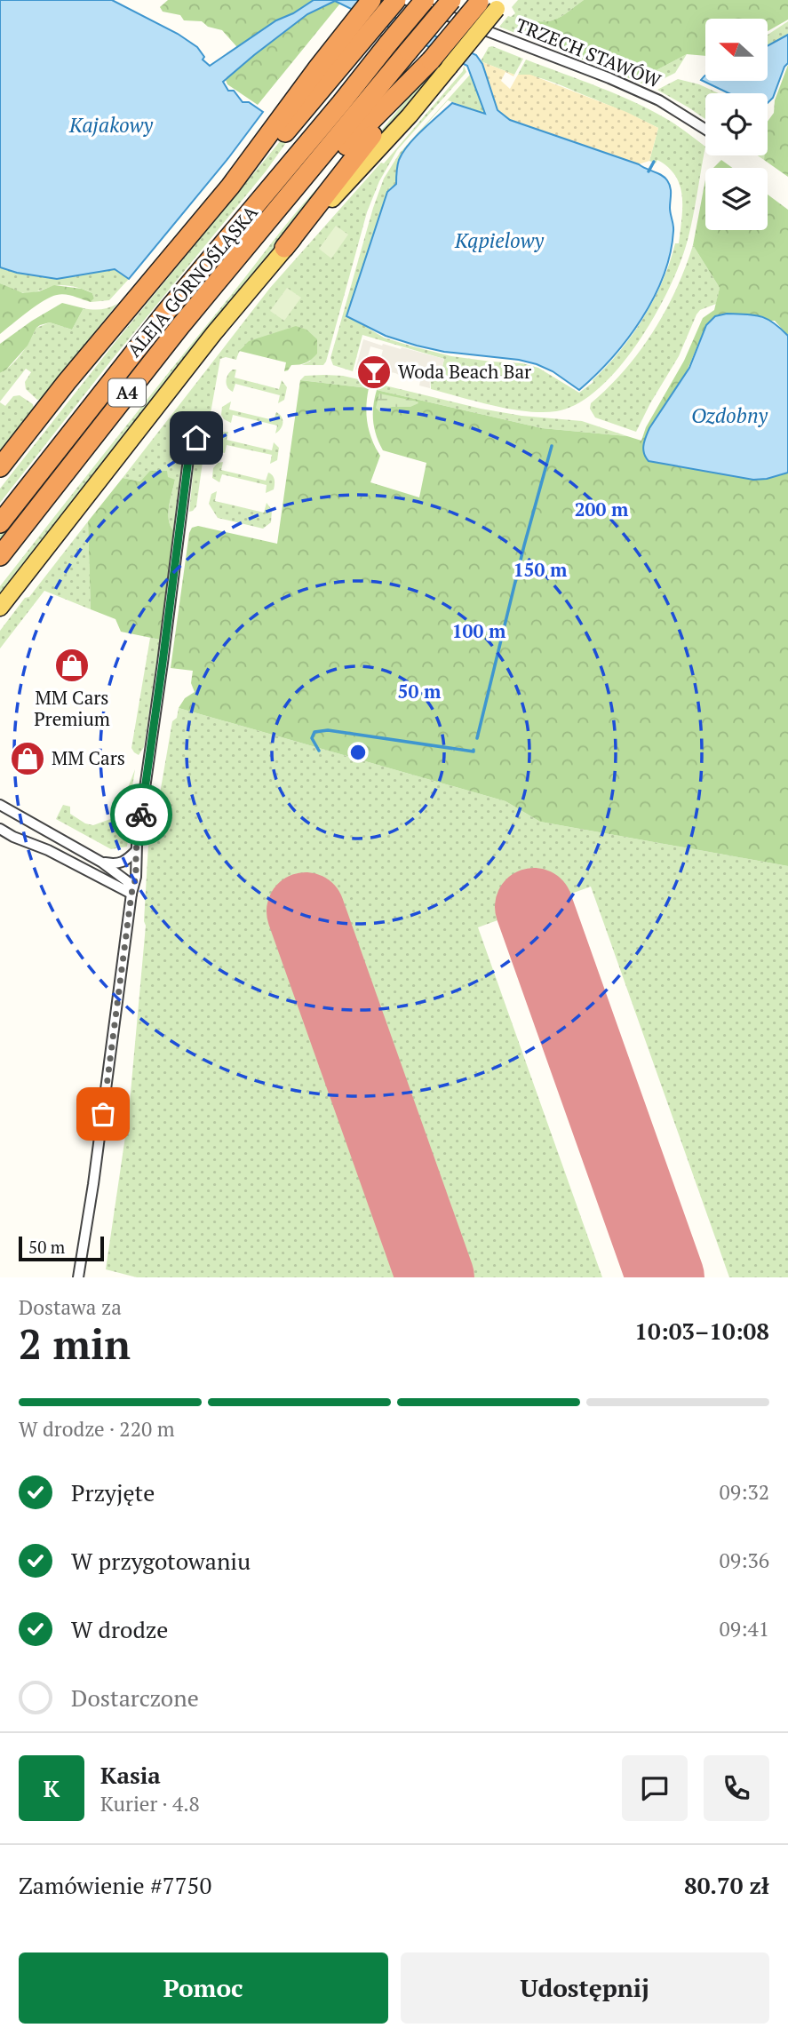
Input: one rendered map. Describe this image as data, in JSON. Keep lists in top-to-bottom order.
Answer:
{
  "streets": {
    "highway": ["ALEJA GÓRNOŚLĄSKA", "A4"],
    "street": ["TRZECH STAWÓW"]
  },
  "water": ["Kajakowy", "Kąpielowy", "Ozdobny"],
  "places": {
    "bar": ["Woda Beach Bar"],
    "shop": ["MM Cars Premium", "MM Cars"]
  },
  "scale_bar": "50 m",
  "north": "left",
  "page": {
    "scale": "50 m",
    "heading": ["2 min", "Dostawa za", "10:03–10:08"],
    "panel": [
      "Kasia",
      "Kurier · 4.8",
      "Zamówienie #7750",
      "80.70 zł"
    ],
    "bar": "W drodze · 220 m",
    "list": [
      ["Przyjęte", "09:32"],
      ["W przygotowaniu", "09:36"],
      ["W drodze", "09:41"],
      "Dostarczone"
    ],
    "round": "K",
    "buttons": ["Pomoc", "Udostępnij"]
  },
  "rings": [
    "200 m",
    "150 m",
    "100 m",
    "50 m"
  ]
}
